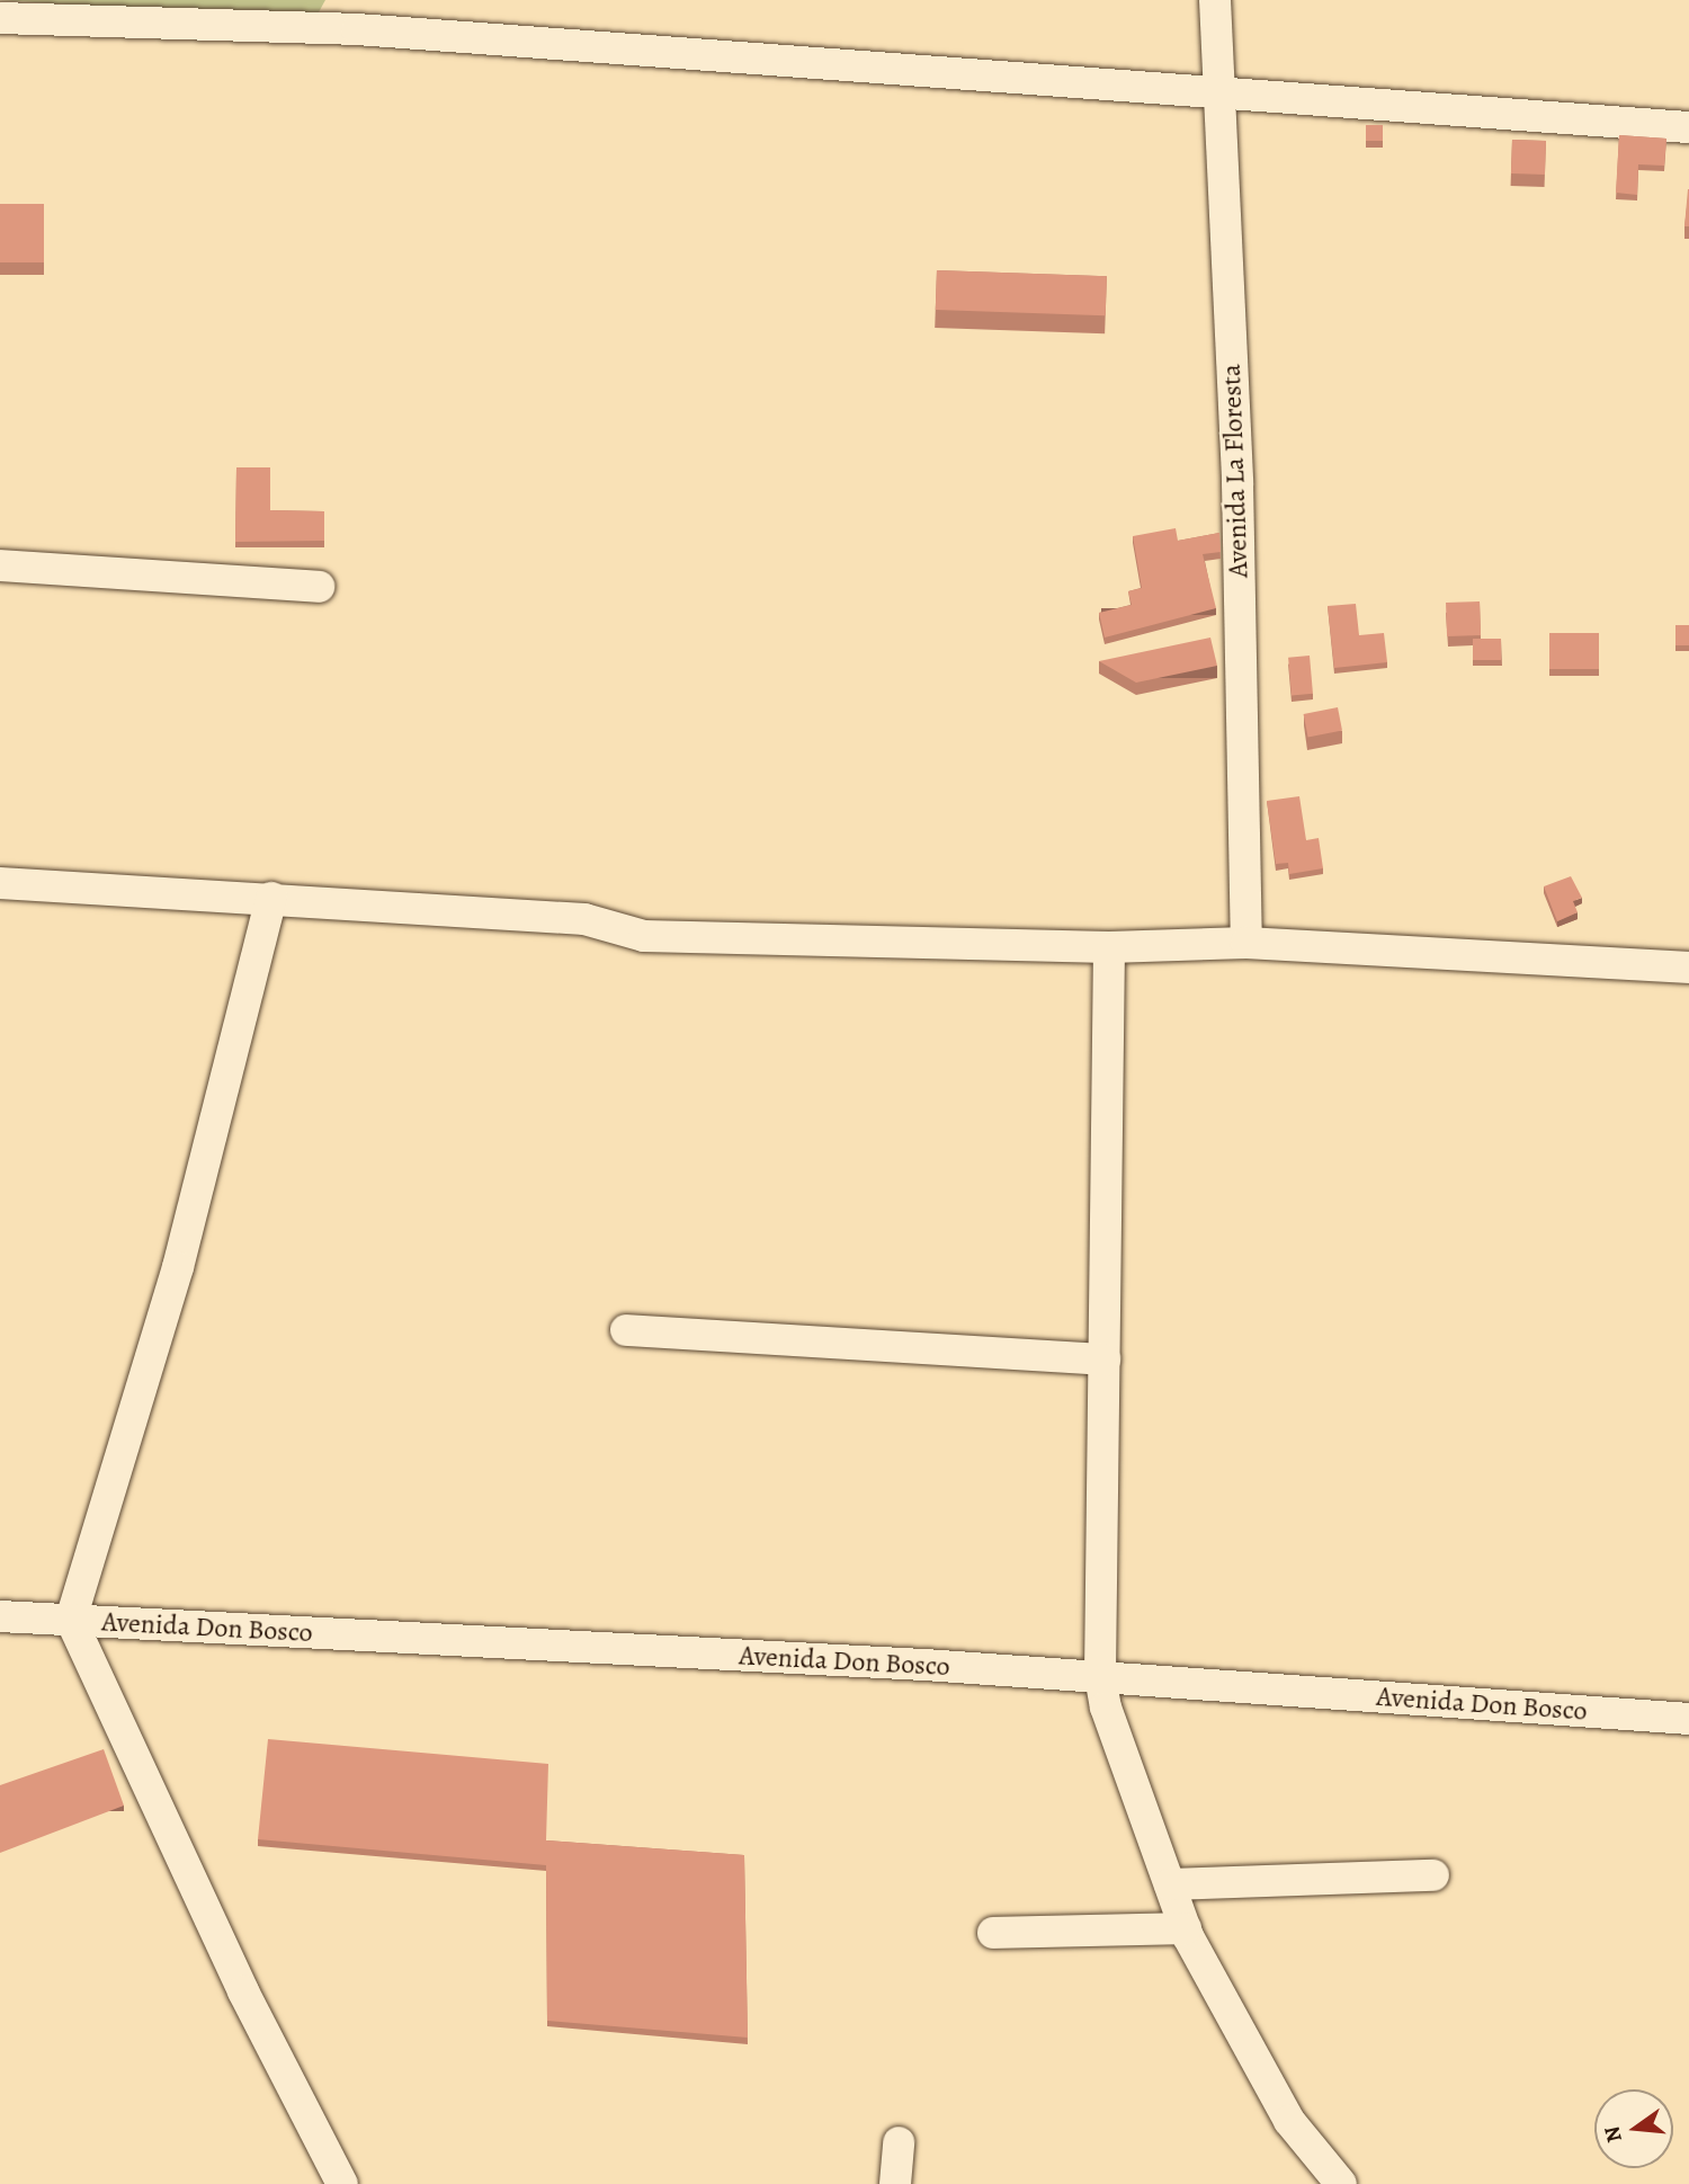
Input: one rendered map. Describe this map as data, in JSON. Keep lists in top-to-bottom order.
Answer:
{
  "streets": {
    "street": ["Avenida La Floresta", "Avenida Don Bosco"]
  },
  "north": "left"
}
